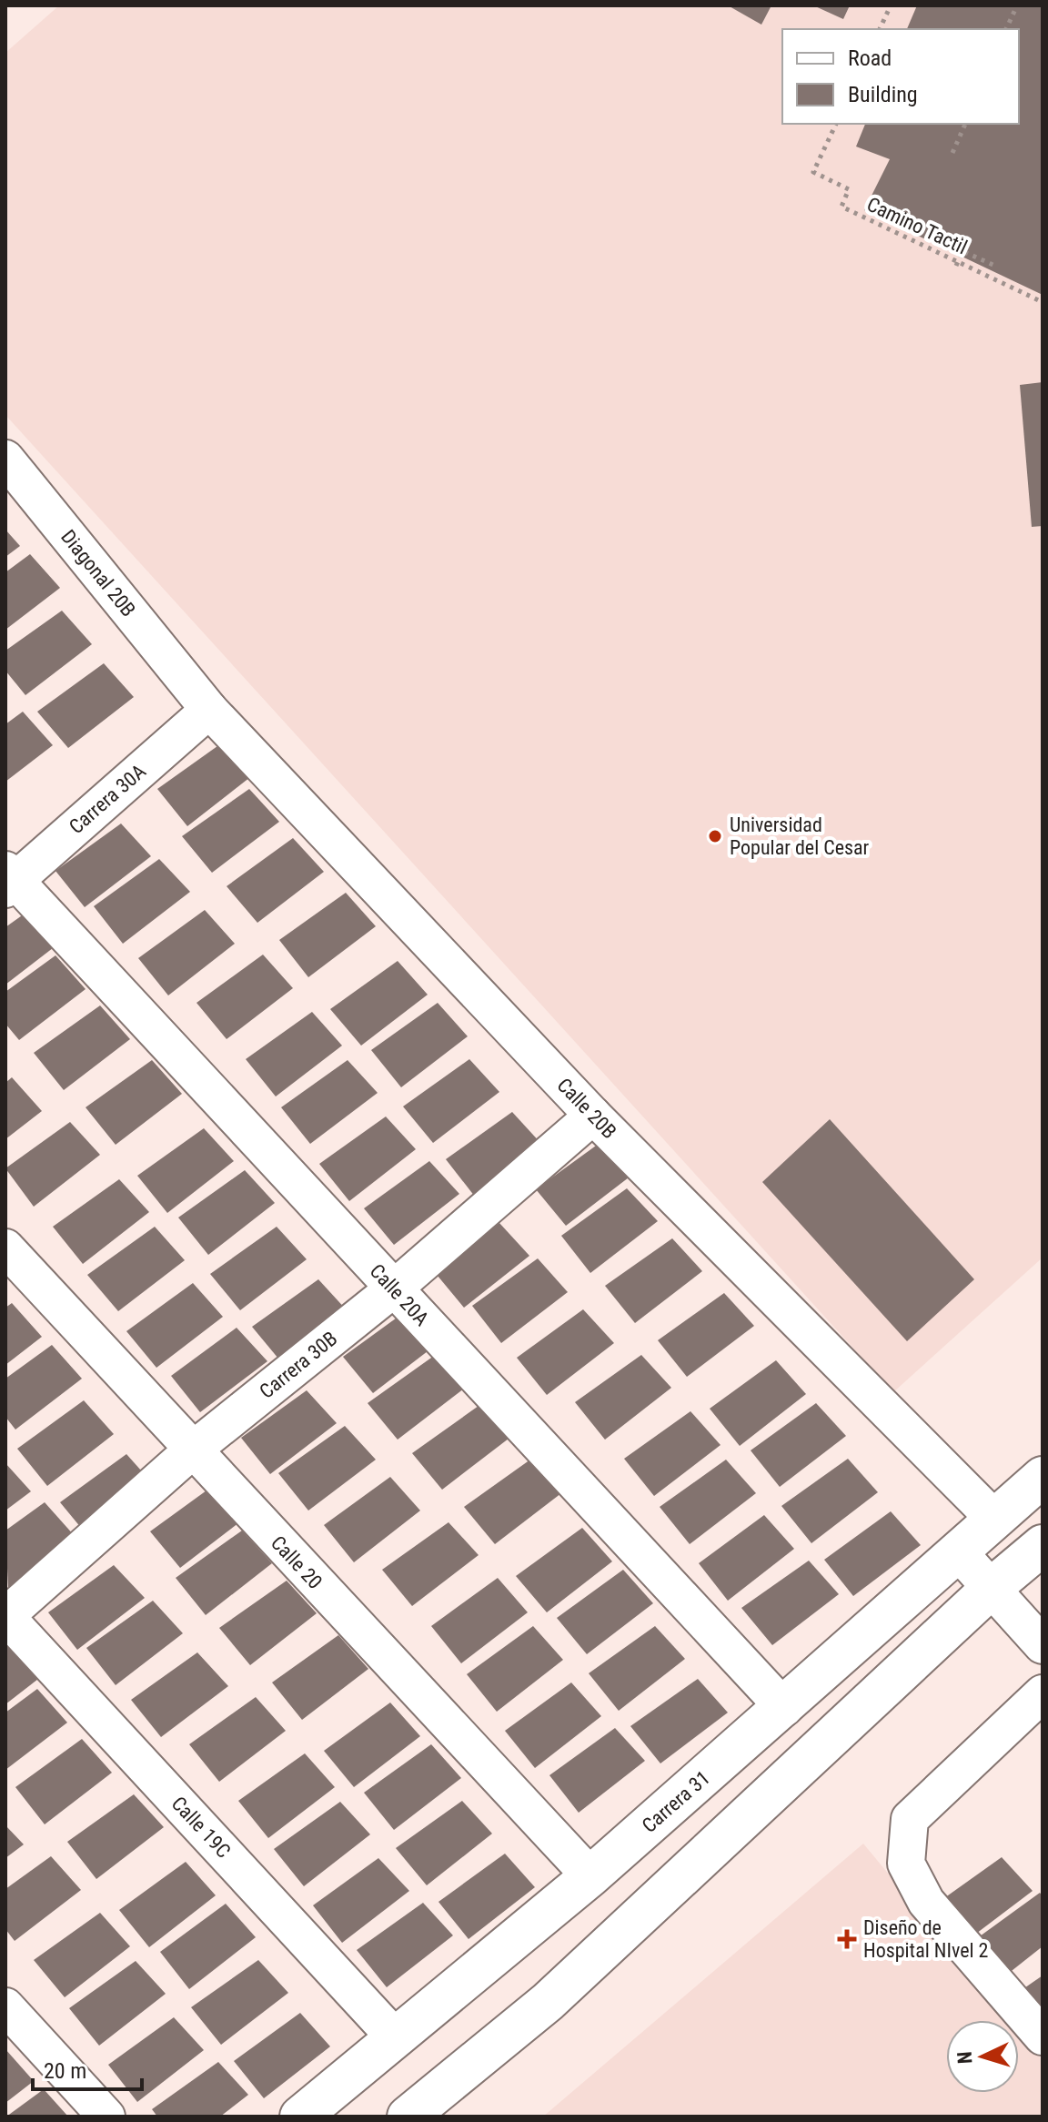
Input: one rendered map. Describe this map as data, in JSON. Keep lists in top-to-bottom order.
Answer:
{
  "streets": {
    "main road": ["Carrera 31"],
    "street": [
      "Diagonal 20B",
      "Carrera 30A",
      "Calle 20B",
      "Calle 20A",
      "Carrera 30B",
      "Calle 20",
      "Calle 19C"
    ],
    "path": ["Camino Tactil"]
  },
  "crossings": [
    ["Diagonal 20B", "Carrera 30A"],
    ["Diagonal 20B", "Calle 20B"],
    ["Carrera 30A", "Calle 20B"],
    ["Carrera 30A", "Calle 20A"],
    ["Calle 20B", "Carrera 30B"],
    ["Calle 20B", "Carrera 31"],
    ["Calle 20A", "Carrera 30B"],
    ["Calle 20A", "Carrera 31"],
    ["Carrera 30B", "Calle 20"],
    ["Carrera 30B", "Calle 19C"],
    ["Calle 20", "Carrera 31"],
    ["Carrera 31", "Calle 19C"]
  ],
  "places": {
    "other": ["Universidad Popular del Cesar"],
    "health": ["Diseño de Hospital NIvel 2"]
  },
  "legend": ["Road", "Building"],
  "scale_bar": "20 m",
  "north": "left"
}
